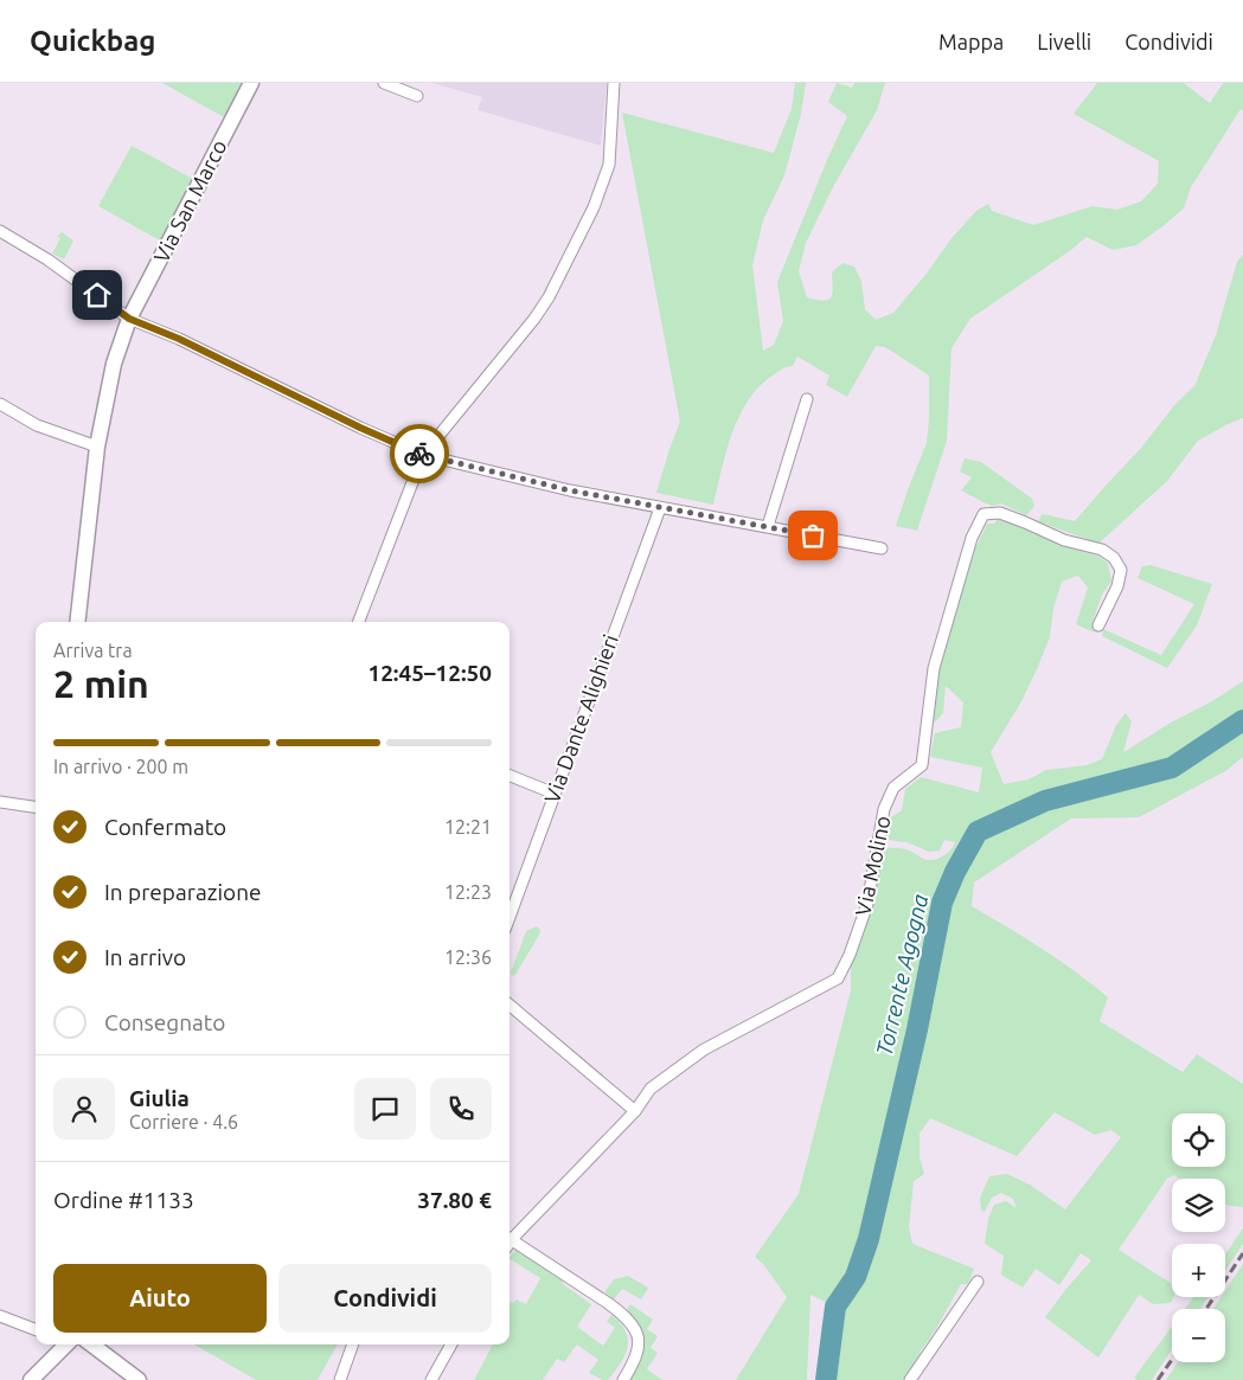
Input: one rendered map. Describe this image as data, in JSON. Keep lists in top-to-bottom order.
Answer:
{
  "streets": {
    "street": ["Via San Marco", "Via Dante Alighieri", "Via Molino"]
  },
  "water": ["Torrente Agogna"],
  "page": {
    "header": "Quickbag",
    "nav": ["Mappa", "Livelli", "Condividi"],
    "heading": ["2 min", "Arriva tra", "12:45–12:50"],
    "panel": [
      "Giulia",
      "Corriere · 4.6",
      "Ordine #1133",
      "37.80 €"
    ],
    "bar": "In arrivo · 200 m",
    "list": [
      ["Confermato", "12:21"],
      ["In preparazione", "12:23"],
      ["In arrivo", "12:36"],
      "Consegnato"
    ],
    "map_buttons": ["+", "−"],
    "buttons": ["Aiuto", "Condividi"]
  }
}
